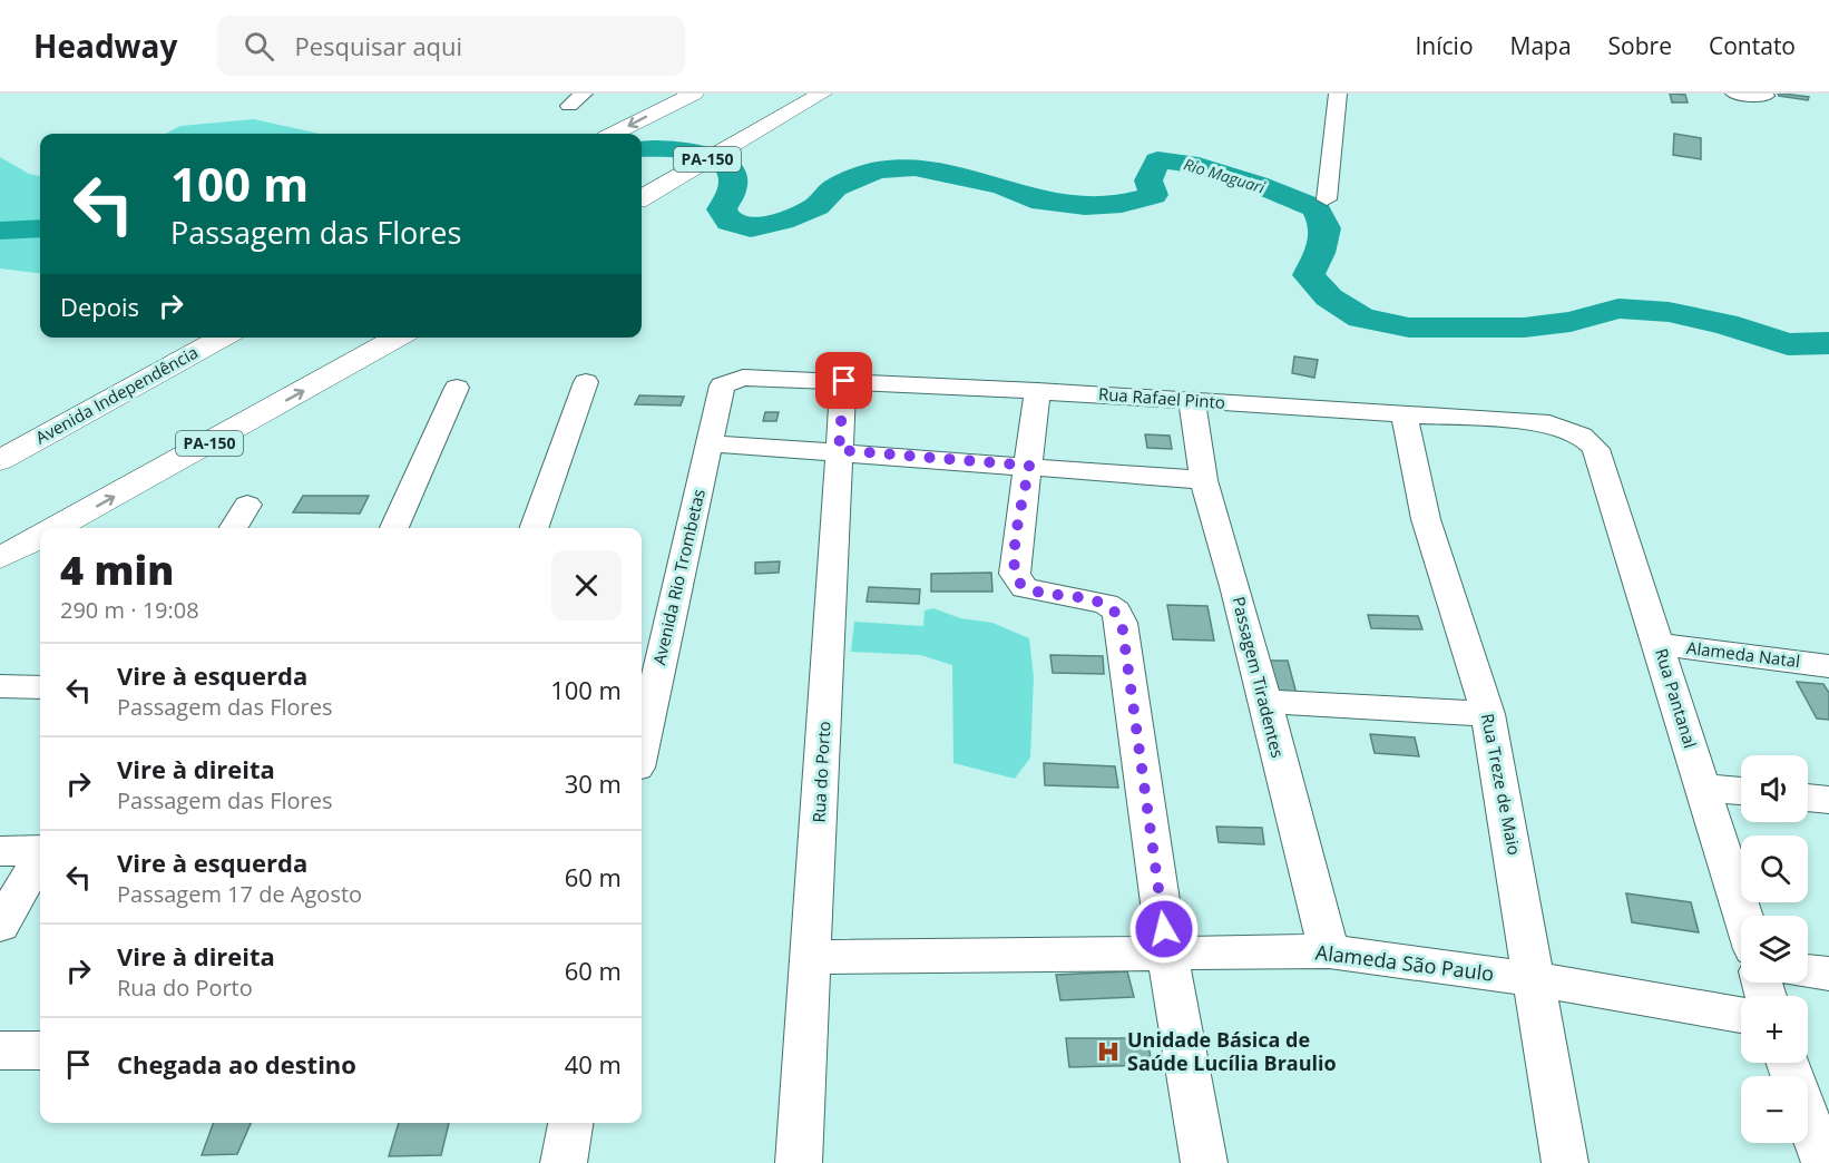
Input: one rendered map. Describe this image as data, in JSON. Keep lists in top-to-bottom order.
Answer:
{
  "streets": {
    "main road": ["PA-150", "Avenida Independência"],
    "street": [
      "Rua Rafael Pinto",
      "Avenida Rio Trombetas",
      "Alameda Natal",
      "Passagem Tiradentes",
      "Rua Pantanal",
      "Rua do Porto",
      "Rua Treze de Maio",
      "Alameda São Paulo"
    ]
  },
  "crossings": [
    ["Rua Rafael Pinto", "Avenida Rio Trombetas"],
    ["Rua Rafael Pinto", "Passagem Tiradentes"],
    ["Rua Rafael Pinto", "Rua Pantanal"],
    ["Rua Rafael Pinto", "Rua do Porto"],
    ["Rua Rafael Pinto", "Rua Treze de Maio"],
    ["Alameda Natal", "Rua Pantanal"],
    ["Passagem Tiradentes", "Alameda São Paulo"],
    ["Rua do Porto", "Alameda São Paulo"],
    ["Rua Treze de Maio", "Alameda São Paulo"]
  ],
  "water": ["Rio Maguari"],
  "places": {
    "hospital": ["Unidade Básica de Saúde Lucília Braulio"]
  },
  "page": {
    "header": "Headway",
    "search": "Pesquisar aqui",
    "nav": [
      "Início",
      "Mapa",
      "Sobre",
      "Contato"
    ],
    "turn": ["100 m", "Passagem das Flores"],
    "then": "Depois",
    "heading": ["4 min", "290 m · 19:08"],
    "list": [
      {
        "name": "Vire à esquerda",
        "note": "Passagem das Flores",
        "value": "100 m"
      },
      {
        "name": "Vire à direita",
        "note": "Passagem das Flores",
        "value": "30 m"
      },
      {
        "name": "Vire à esquerda",
        "note": "Passagem 17 de Agosto",
        "value": "60 m"
      },
      {
        "name": "Vire à direita",
        "note": "Rua do Porto",
        "value": "60 m"
      },
      {
        "name": "Chegada ao destino",
        "value": "40 m"
      }
    ],
    "map_buttons": ["+", "−"]
  }
}
